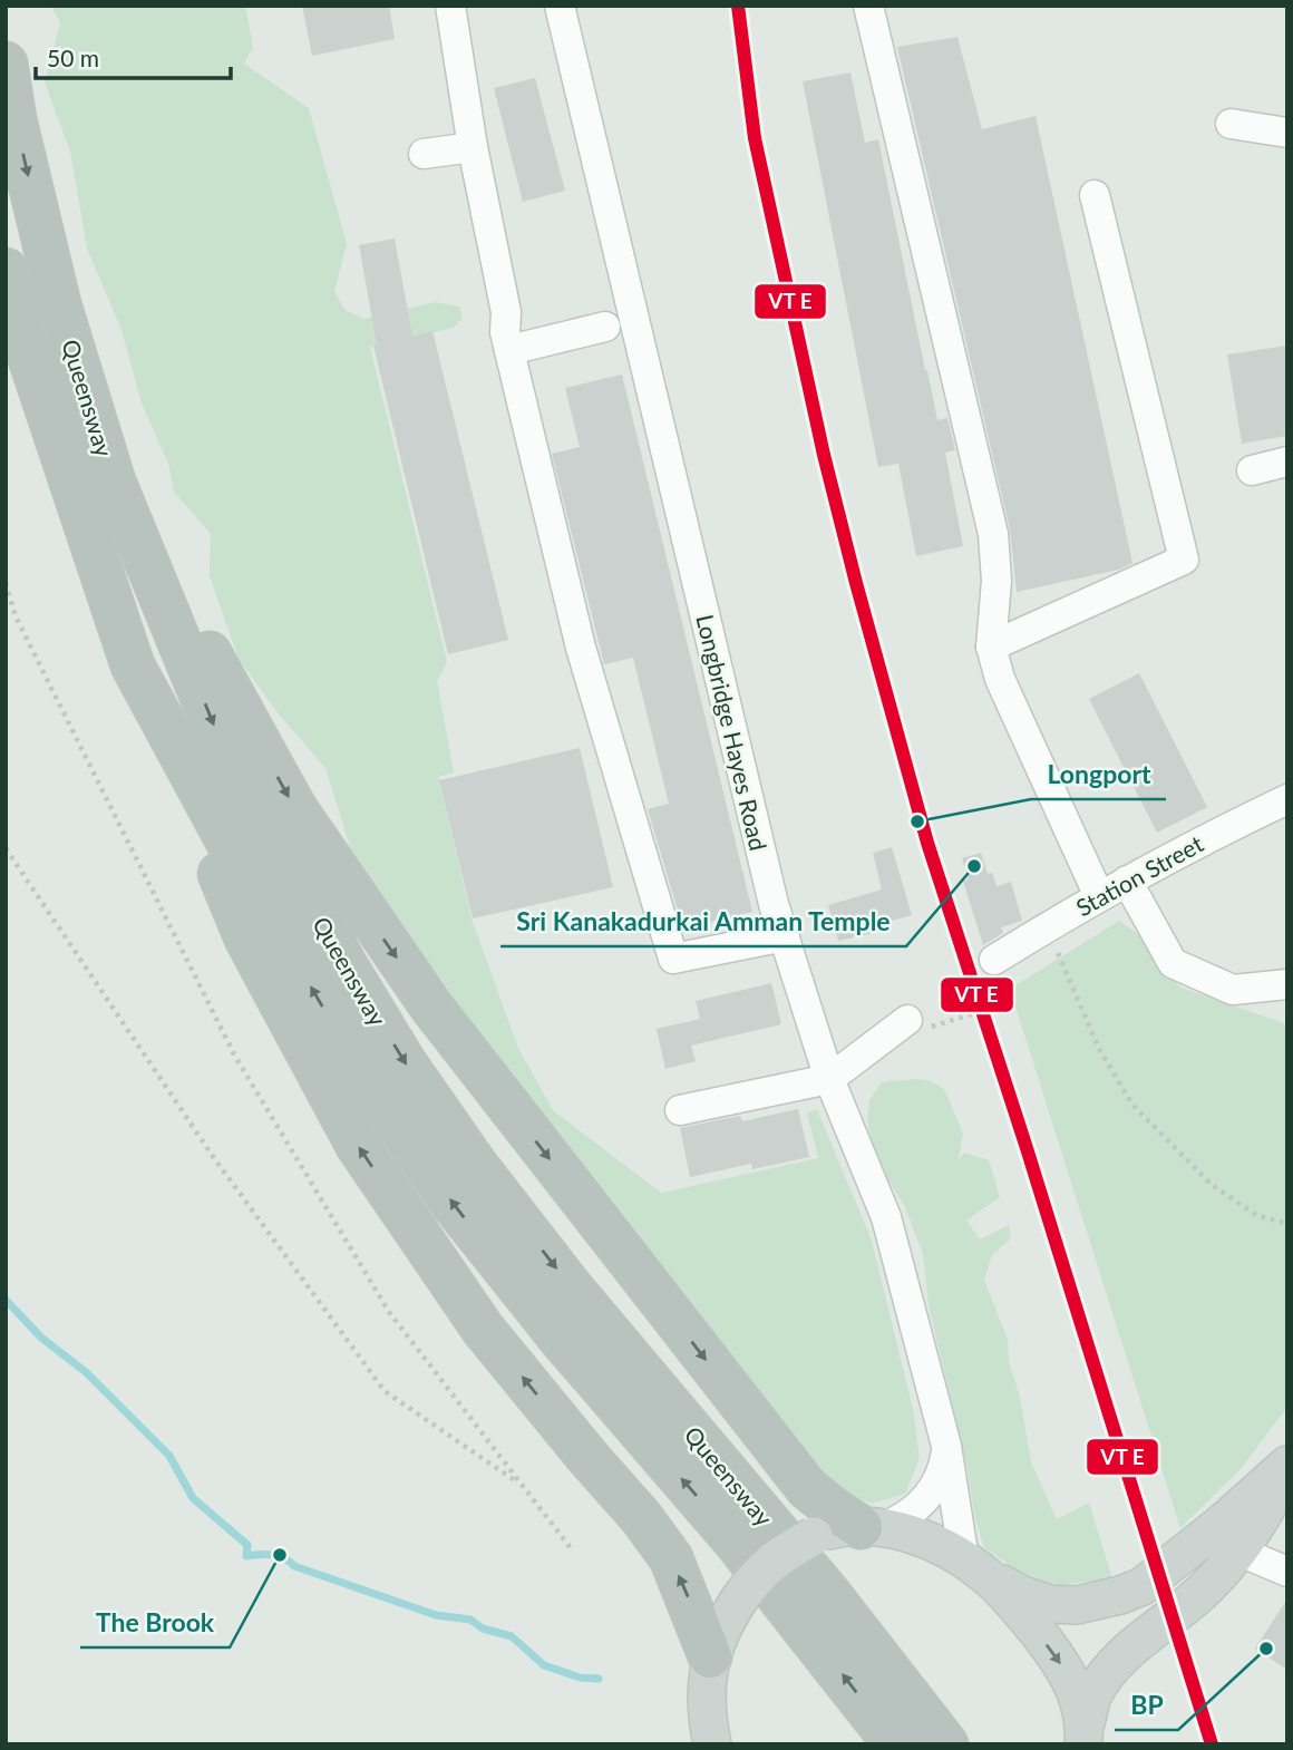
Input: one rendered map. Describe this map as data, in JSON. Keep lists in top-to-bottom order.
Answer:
{
  "streets": {
    "highway": ["Queensway"],
    "street": ["Longbridge Hayes Road", "Station Street"]
  },
  "places": [
    "Longport",
    "Sri Kanakadurkai Amman Temple",
    "The Brook",
    "BP"
  ],
  "scale_bar": "50 m"
}
